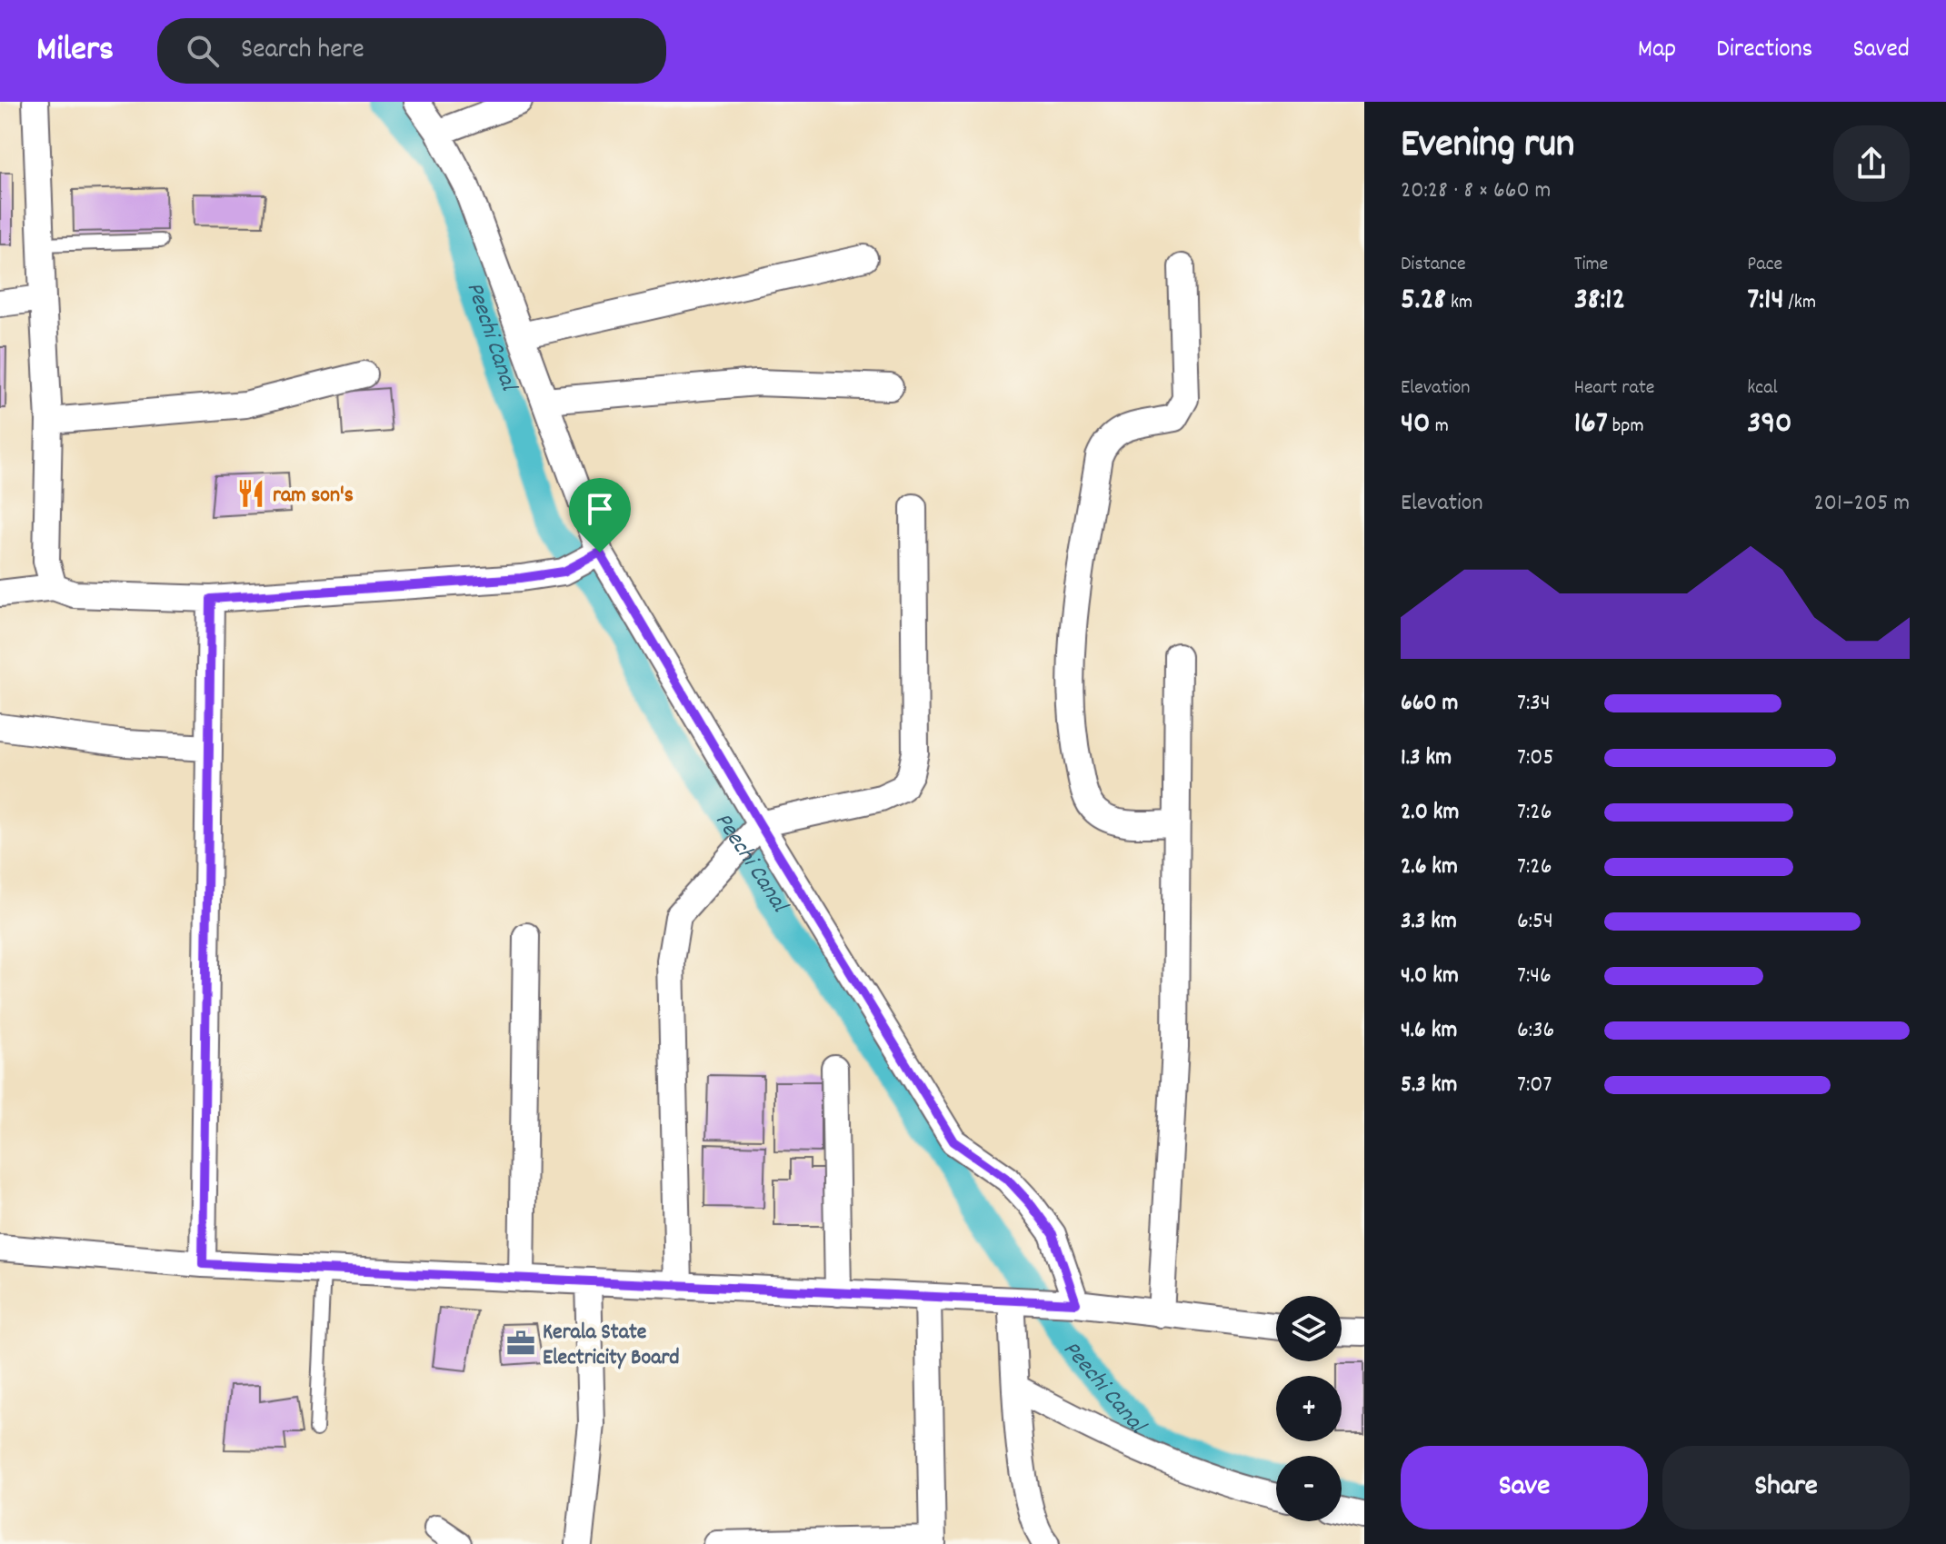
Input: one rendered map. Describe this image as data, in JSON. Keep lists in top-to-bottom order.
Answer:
{
  "water": ["Peechi Canal"],
  "places": {
    "restaurant": ["ram son's"],
    "office": ["Kerala State Electricity Board"]
  },
  "page": {
    "header": "Milers",
    "search": "Search here",
    "nav": ["Map", "Directions", "Saved"],
    "heading": ["Evening run", "20:28 · 8 × 660 m"],
    "stats": [
      ["Distance", "5.28 km"],
      ["Time", "38:12"],
      ["Pace", "7:14 /km"],
      ["Elevation", "40 m"],
      ["Heart rate", "167 bpm"],
      ["kcal", "390"]
    ],
    "chart": ["Elevation", "201–205 m"],
    "list": [
      {
        "name": "660 m",
        "note": "7:34"
      },
      {
        "name": "1.3 km",
        "note": "7:05"
      },
      {
        "name": "2.0 km",
        "note": "7:26"
      },
      {
        "name": "2.6 km",
        "note": "7:26"
      },
      {
        "name": "3.3 km",
        "note": "6:54"
      },
      {
        "name": "4.0 km",
        "note": "7:46"
      },
      {
        "name": "4.6 km",
        "note": "6:36"
      },
      {
        "name": "5.3 km",
        "note": "7:07"
      }
    ],
    "map_buttons": ["+", "−"],
    "buttons": ["Save", "Share"]
  }
}
